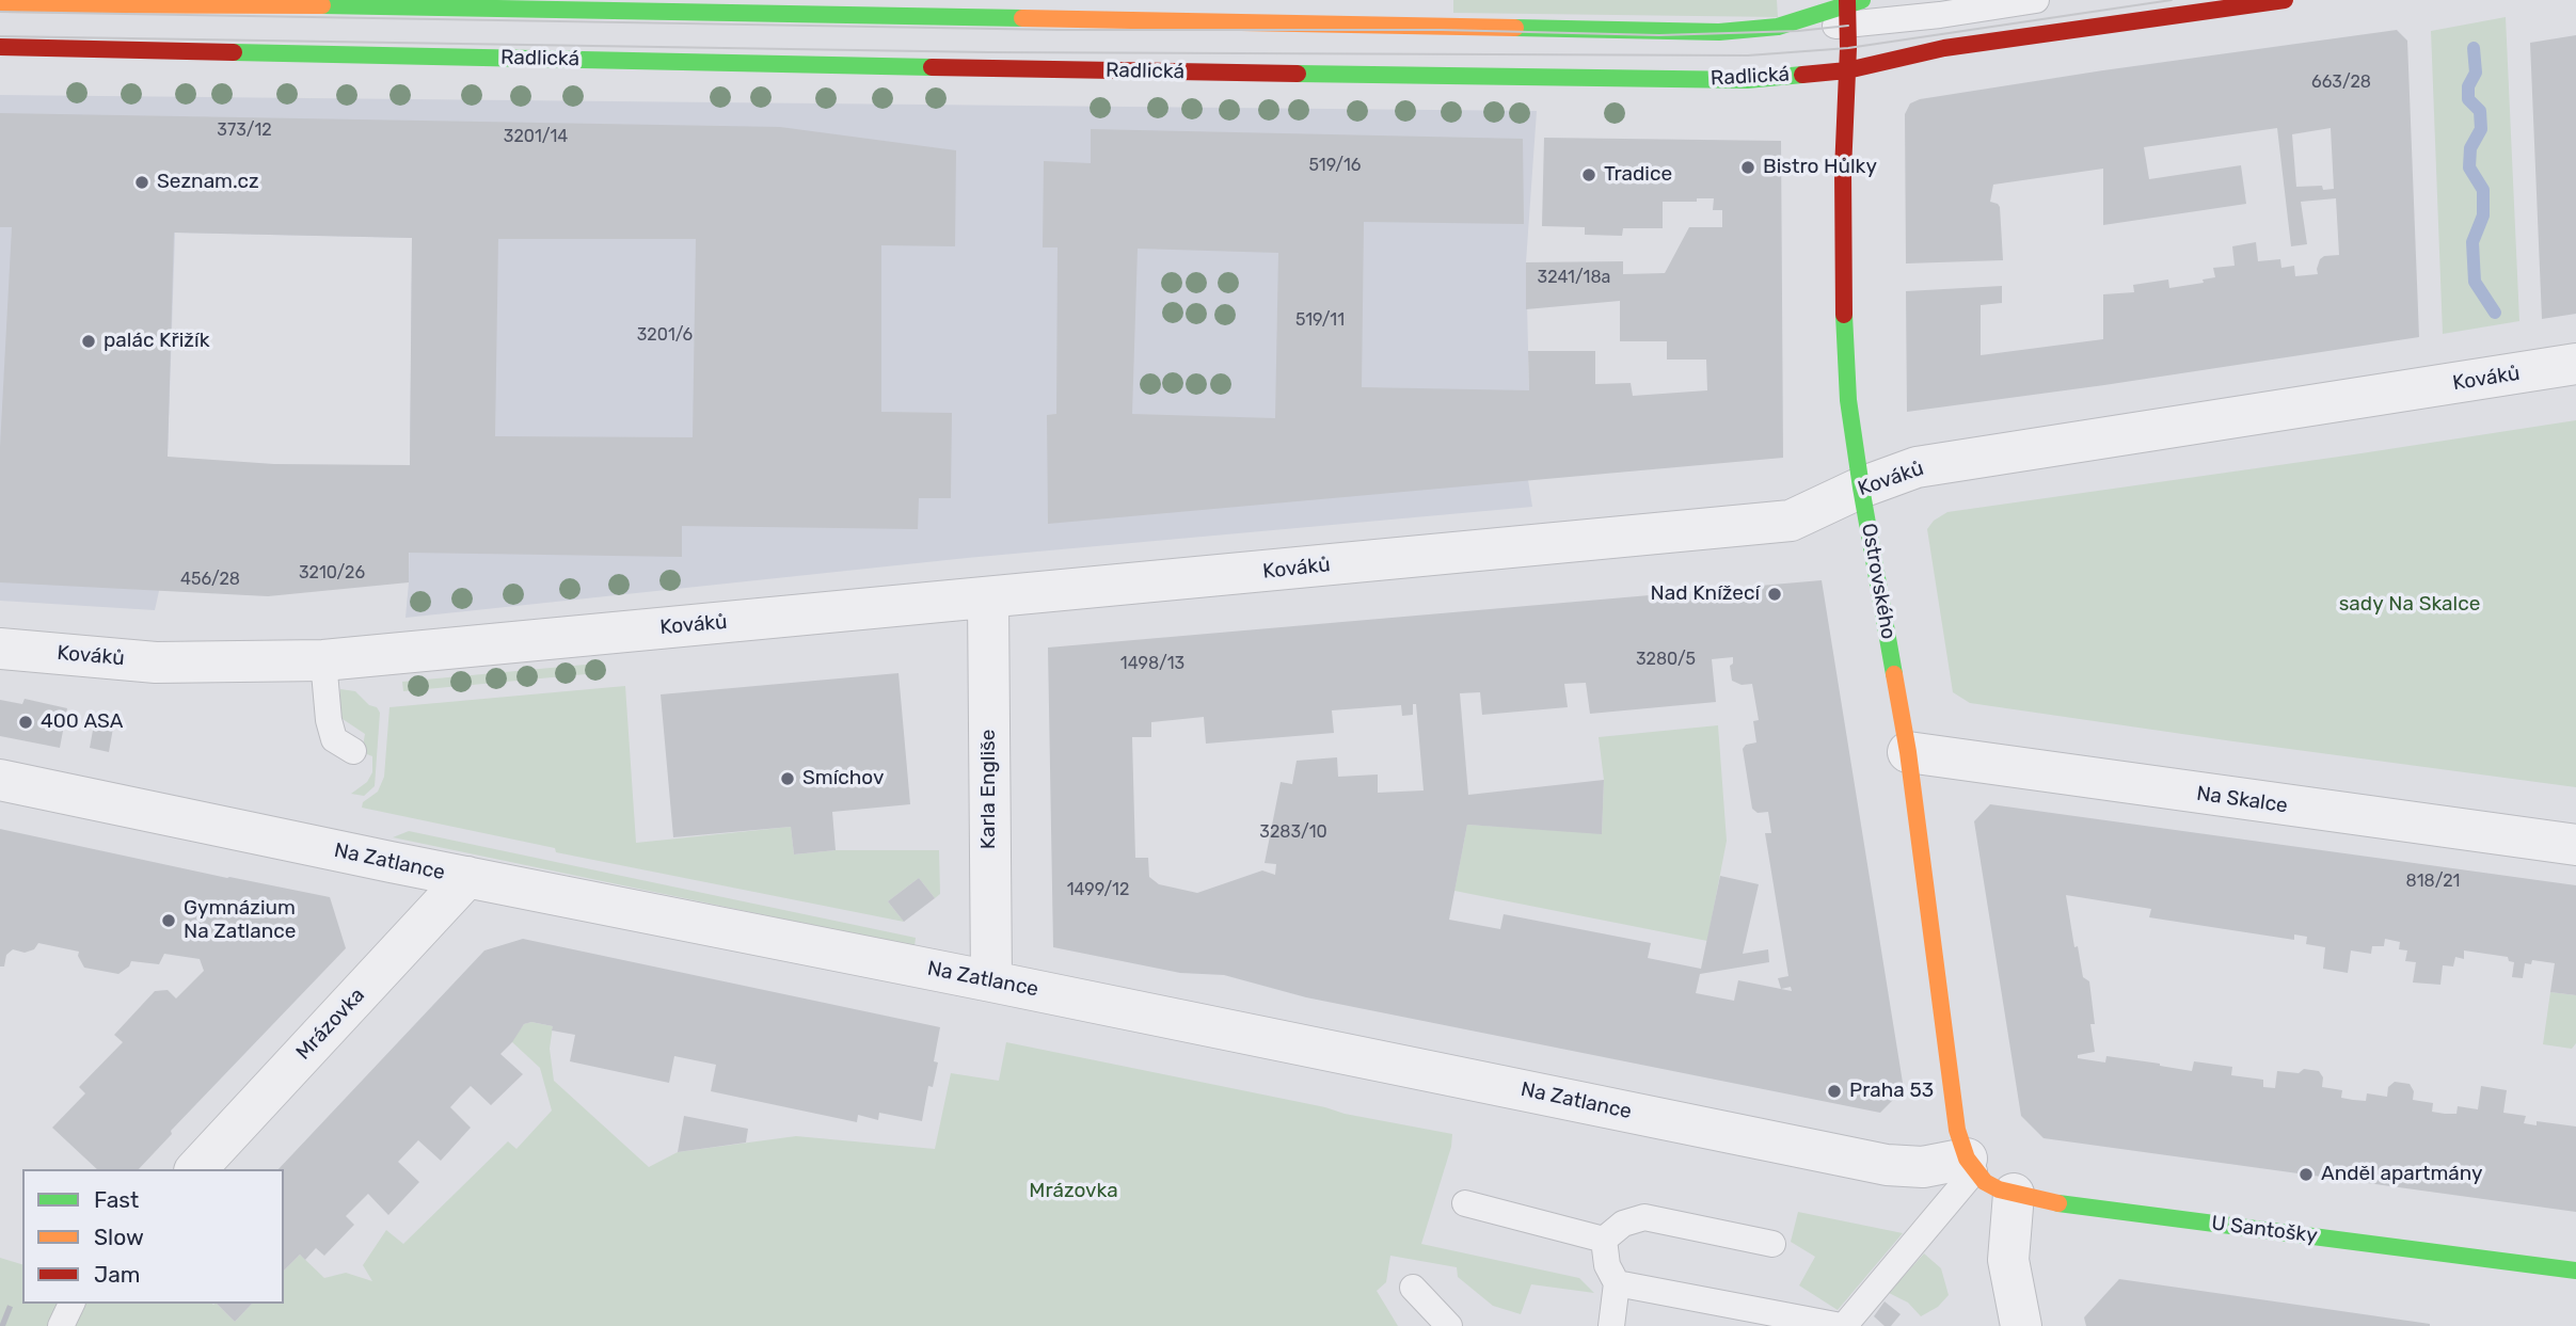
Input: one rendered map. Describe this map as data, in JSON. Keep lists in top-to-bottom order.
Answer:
{
  "streets": {
    "main road": ["Radlická", "Ostrovského", "U Santošky"],
    "street": [
      "Kováků",
      "Karla Engliše",
      "Na Skalce",
      "Na Zatlance",
      "Mrázovka"
    ]
  },
  "crossings": [
    ["Radlická", "Ostrovského"],
    ["Kováků", "Ostrovského"],
    ["Kováků", "Karla Engliše"],
    ["Ostrovského", "Na Skalce"],
    ["Ostrovského", "Na Zatlance"],
    ["Ostrovského", "U Santošky"],
    ["Karla Engliše", "Na Zatlance"],
    ["Na Zatlance", "Mrázovka"],
    ["Na Zatlance", "U Santošky"]
  ],
  "parks": ["sady Na Skalce", "Mrázovka"],
  "places": [
    "Bistro Hůlky",
    "Tradice",
    "Seznam.cz",
    "palác Křižík",
    "Nad Knížecí",
    "400 ASA",
    "Smíchov",
    "Gymnázium Na Zatlance",
    "Praha 53",
    "Anděl apartmány"
  ],
  "house_numbers": [
    "663/28",
    "373/12",
    "3201/14",
    "519/16",
    "3241/18a",
    "519/11",
    "3201/6",
    "3210/26",
    "456/28",
    "3280/5",
    "1498/13",
    "3283/10",
    "818/21",
    "1499/12"
  ],
  "legend": ["Fast", "Slow", "Jam"]
}
